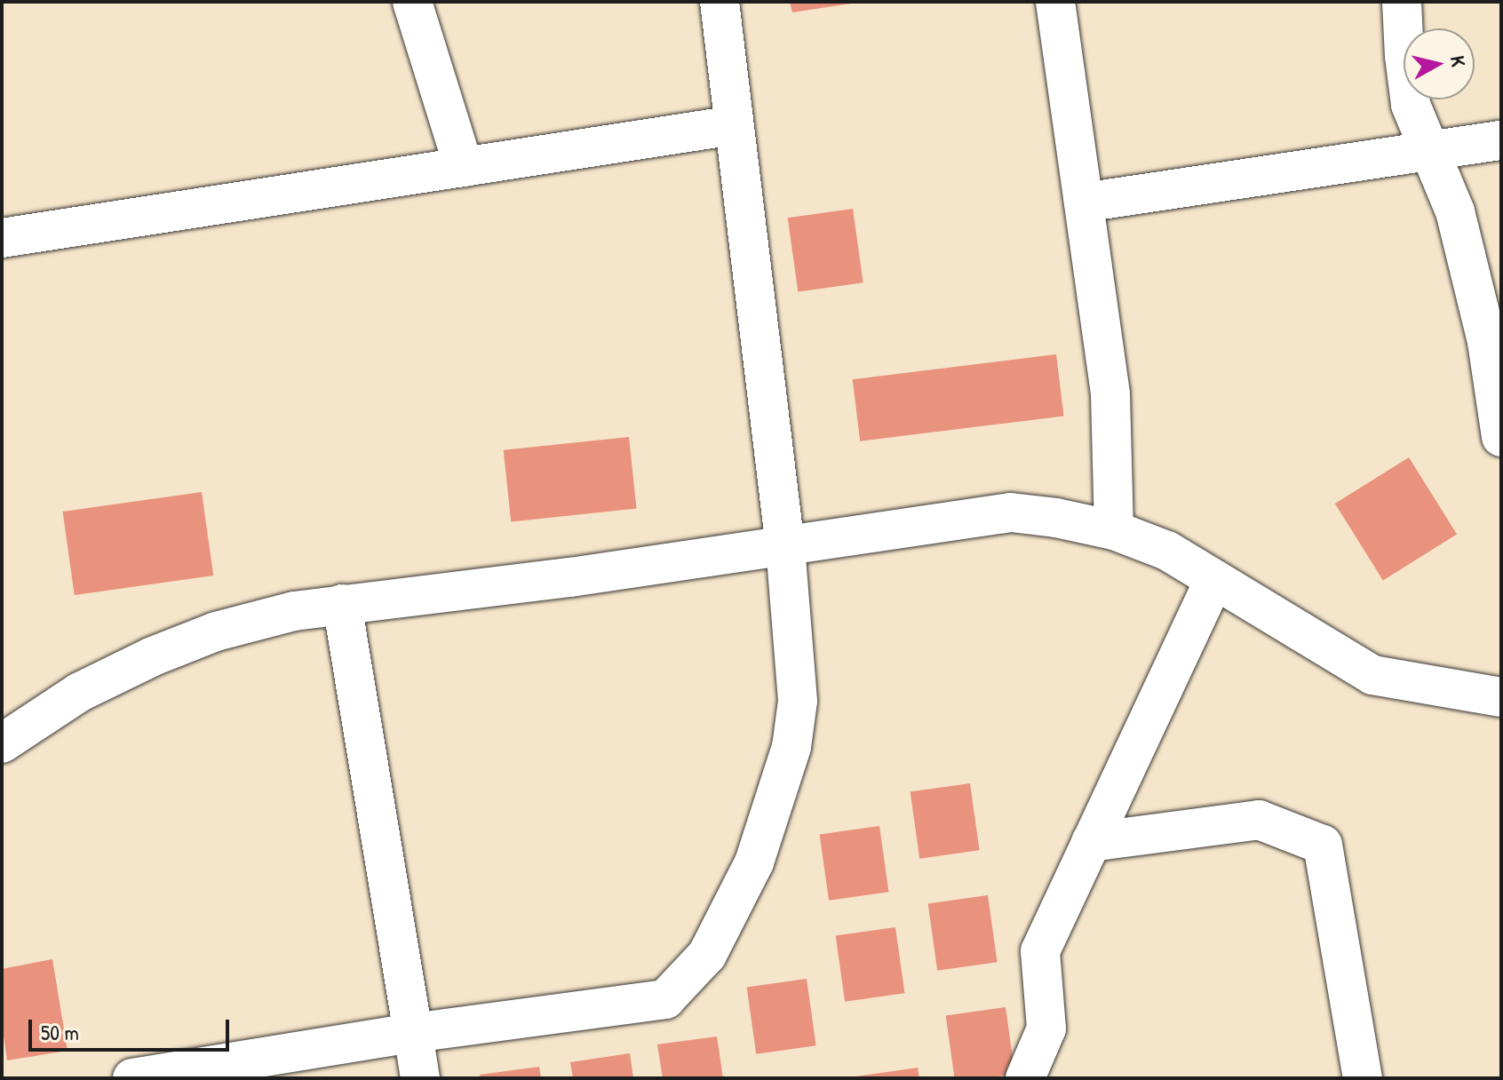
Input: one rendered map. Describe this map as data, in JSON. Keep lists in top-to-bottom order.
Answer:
{
  "scale_bar": "50 m",
  "north": "right"
}
